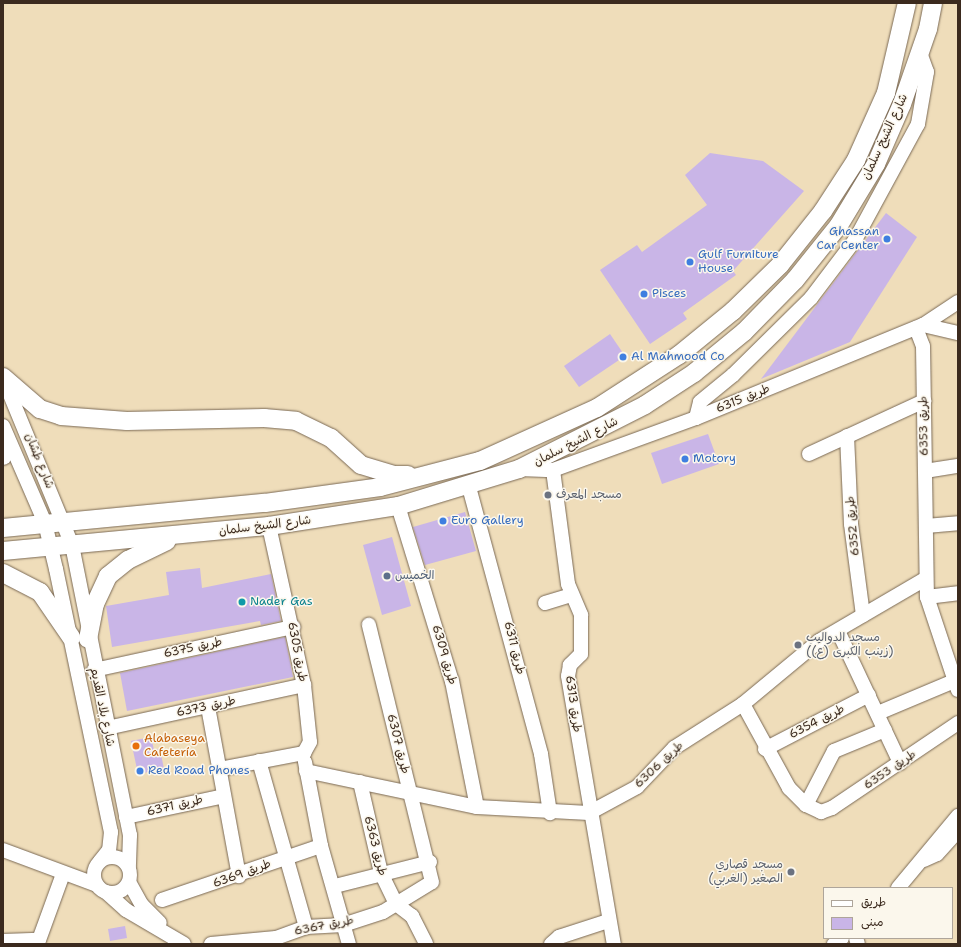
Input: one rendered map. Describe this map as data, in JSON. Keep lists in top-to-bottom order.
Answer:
{
  "streets": {
    "main road": ["شارع الشيخ سلمان"],
    "street": [
      "طريق 6315",
      "طريق 6353",
      "شارع طشان",
      "طريق 6352",
      "طريق 6375",
      "طريق 6311",
      "طريق 6305",
      "طريق 6309",
      "طريق 6313",
      "شارع بلاد القديم",
      "طريق 6373",
      "طريق 6354",
      "طريق 6307",
      "طريق 6306",
      "طريق 6371",
      "طريق 6363",
      "طريق 6369",
      "طريق 6367"
    ]
  },
  "crossings": [
    ["شارع الشيخ سلمان", "طريق 6315"],
    ["شارع الشيخ سلمان", "شارع طشان"],
    ["شارع الشيخ سلمان", "طريق 6311"],
    ["شارع الشيخ سلمان", "طريق 6305"],
    ["شارع الشيخ سلمان", "طريق 6309"],
    ["شارع الشيخ سلمان", "شارع بلاد القديم"],
    ["طريق 6315", "طريق 6353"],
    ["طريق 6315", "طريق 6313"],
    ["طريق 6353", "طريق 6306"],
    ["شارع طشان", "شارع بلاد القديم"],
    ["طريق 6352", "طريق 6306"],
    ["طريق 6375", "طريق 6305"],
    ["طريق 6375", "شارع بلاد القديم"],
    ["طريق 6311", "طريق 6306"],
    ["طريق 6305", "طريق 6373"],
    ["طريق 6309", "طريق 6306"],
    ["طريق 6313", "طريق 6306"],
    ["شارع بلاد القديم", "طريق 6373"],
    ["شارع بلاد القديم", "طريق 6371"],
    ["طريق 6307", "طريق 6306"],
    ["طريق 6307", "طريق 6367"],
    ["طريق 6306", "طريق 6363"],
    ["طريق 6363", "طريق 6367"]
  ],
  "places": [
    "Ghassan Car Center",
    "Gulf Furniture House",
    "Pisces",
    "Al Mahmood Co",
    "Motory",
    "مسجد المعرف",
    "Euro Gallery",
    "الخميس",
    "Nader Gas",
    "مسجد الدواليب (زينب الكبرى (ع))",
    "Alabaseya Cafetería",
    "Red Road Phones",
    "مسجد قصاري الصغير (الغربي)"
  ],
  "legend": ["طريق", "مبنى"]
}
